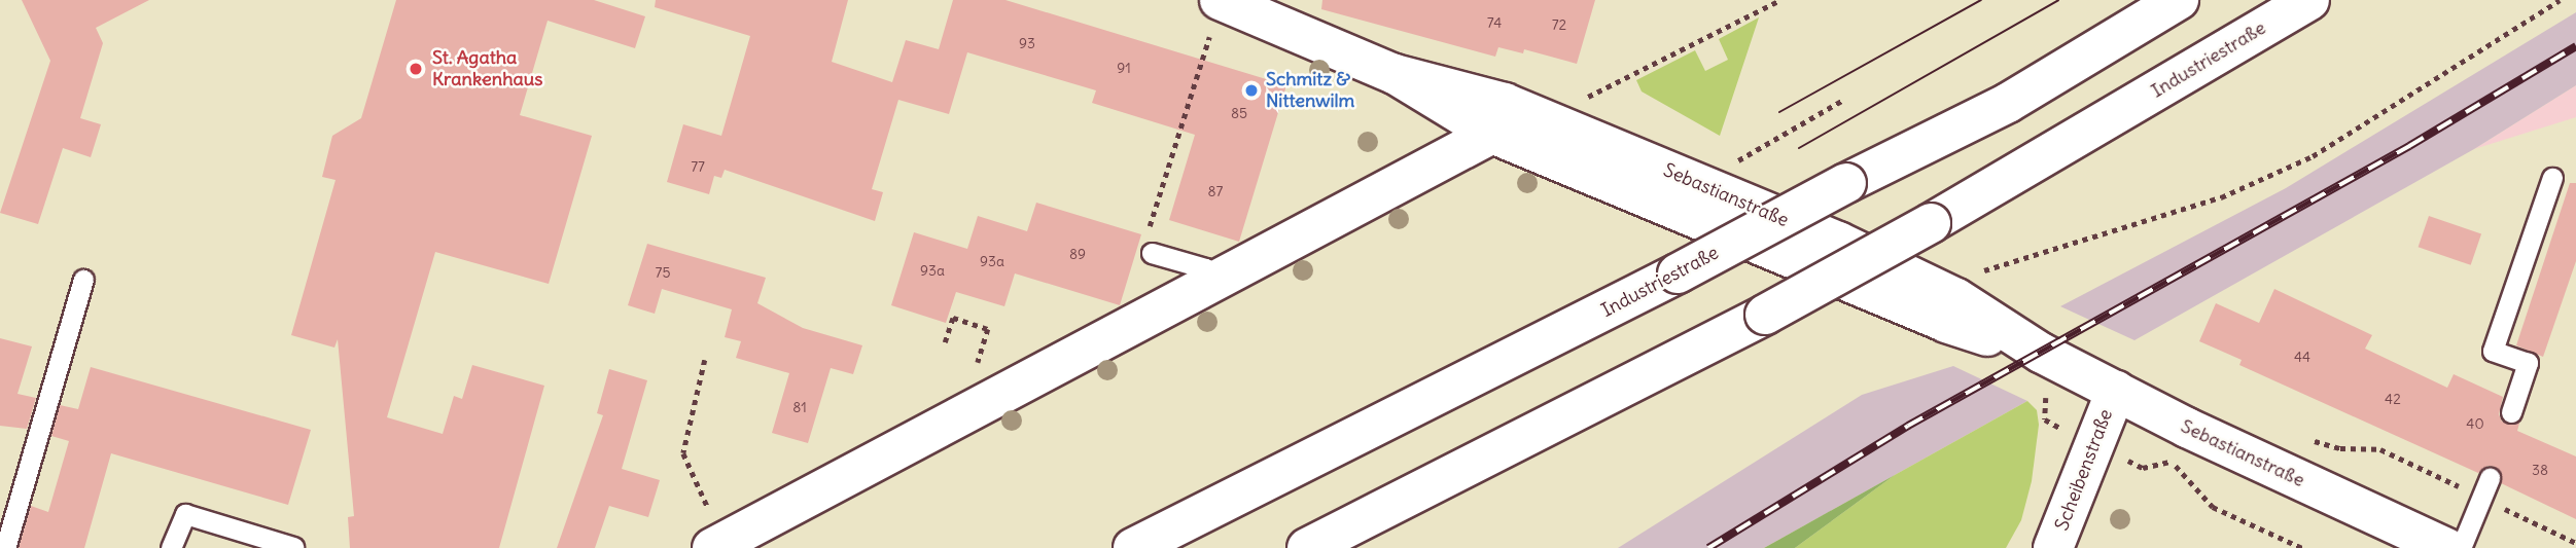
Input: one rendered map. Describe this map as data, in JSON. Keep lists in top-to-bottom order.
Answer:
{
  "streets": {
    "main road": ["Industriestraße", "Sebastianstraße", "Scheibenstraße"]
  },
  "crossings": [
    ["Sebastianstraße", "Scheibenstraße"]
  ],
  "places": ["St. Agatha Krankenhaus", "Schmitz & Nittenwilm"],
  "house_numbers": [
    "74",
    "72",
    "93",
    "91",
    "85",
    "77",
    "87",
    "89",
    "93a",
    "93a",
    "75",
    "44",
    "42",
    "81",
    "40",
    "38"
  ]
}
